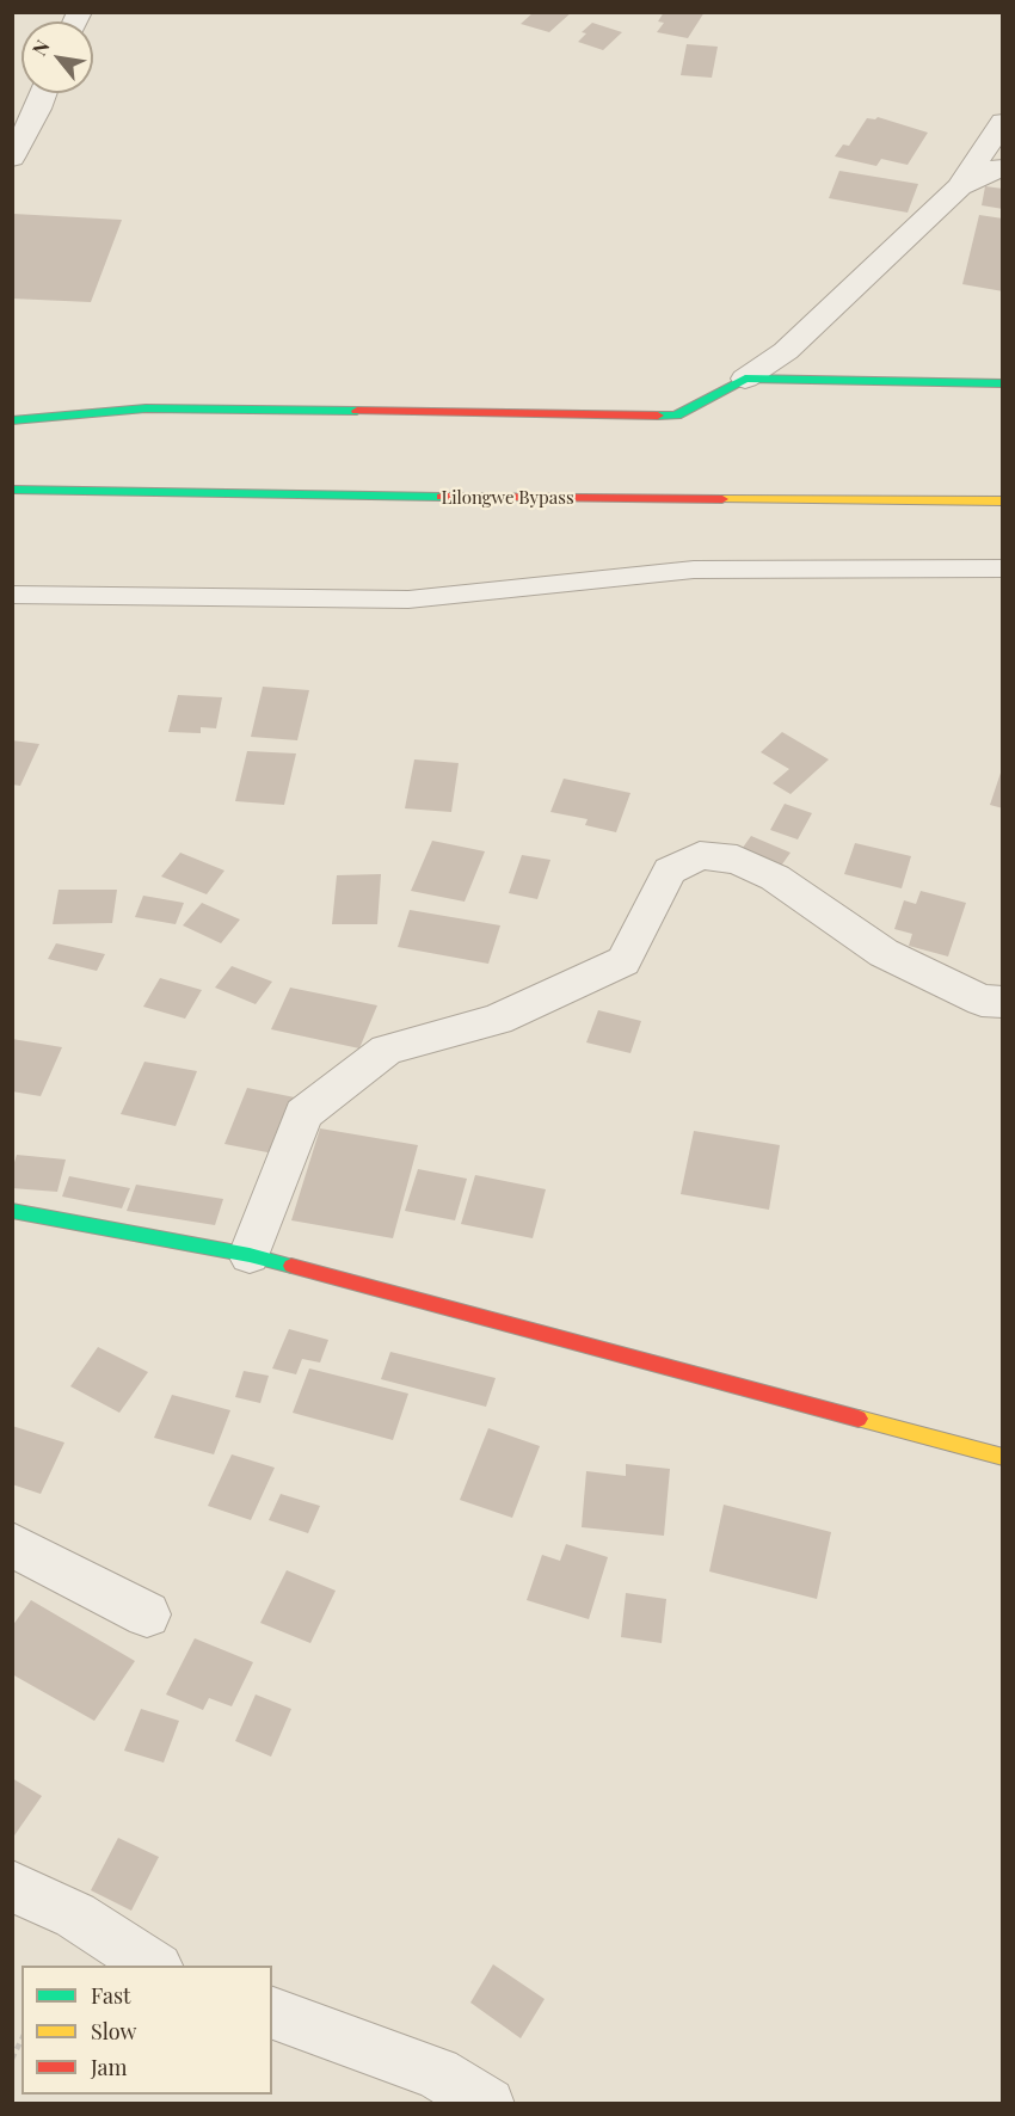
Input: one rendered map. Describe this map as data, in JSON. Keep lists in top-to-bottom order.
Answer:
{
  "streets": {
    "street": ["Lilongwe Bypass"]
  },
  "legend": ["Fast", "Slow", "Jam"],
  "north": "top left"
}
